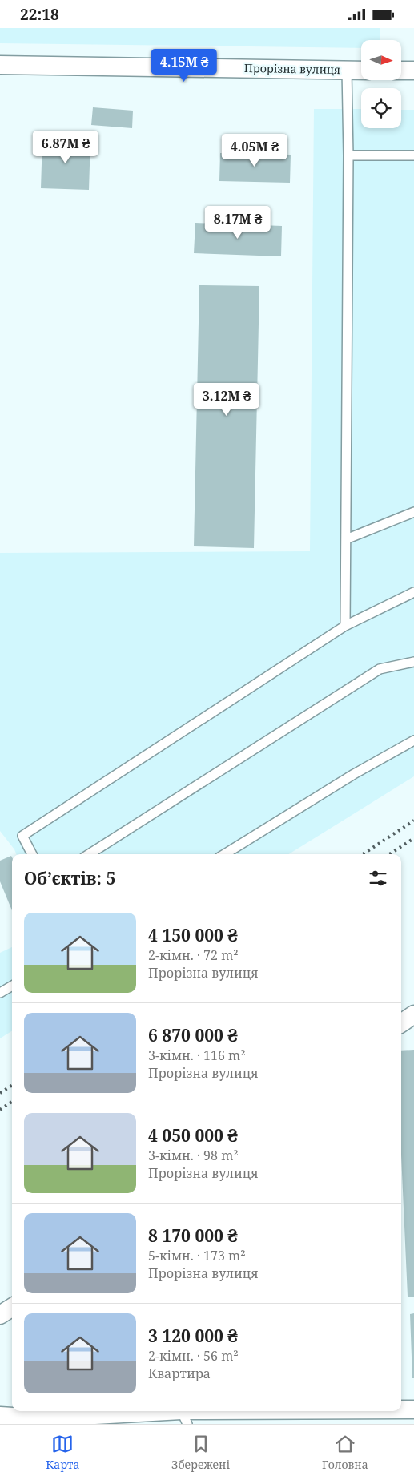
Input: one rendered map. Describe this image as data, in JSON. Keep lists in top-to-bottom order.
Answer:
{
  "streets": {
    "street": ["Прорізна вулиця"]
  },
  "north": "right",
  "page": {
    "status": "22:18",
    "price": [
      "4.15M ₴",
      "6.87M ₴",
      "4.05M ₴",
      "8.17M ₴",
      "3.12M ₴"
    ],
    "heading": "Об’єктів: 5",
    "list": [
      {
        "name": "4 150 000 ₴",
        "note": "2-кімн. · 72 m² · Прорізна вулиця"
      },
      {
        "name": "6 870 000 ₴",
        "note": "3-кімн. · 116 m² · Прорізна вулиця"
      },
      {
        "name": "4 050 000 ₴",
        "note": "3-кімн. · 98 m² · Прорізна вулиця"
      },
      {
        "name": "8 170 000 ₴",
        "note": "5-кімн. · 173 m² · Прорізна вулиця"
      },
      {
        "name": "3 120 000 ₴",
        "note": "2-кімн. · 56 m² · Квартира"
      }
    ],
    "tabs": ["Карта", "Збережені", "Головна"]
  }
}
